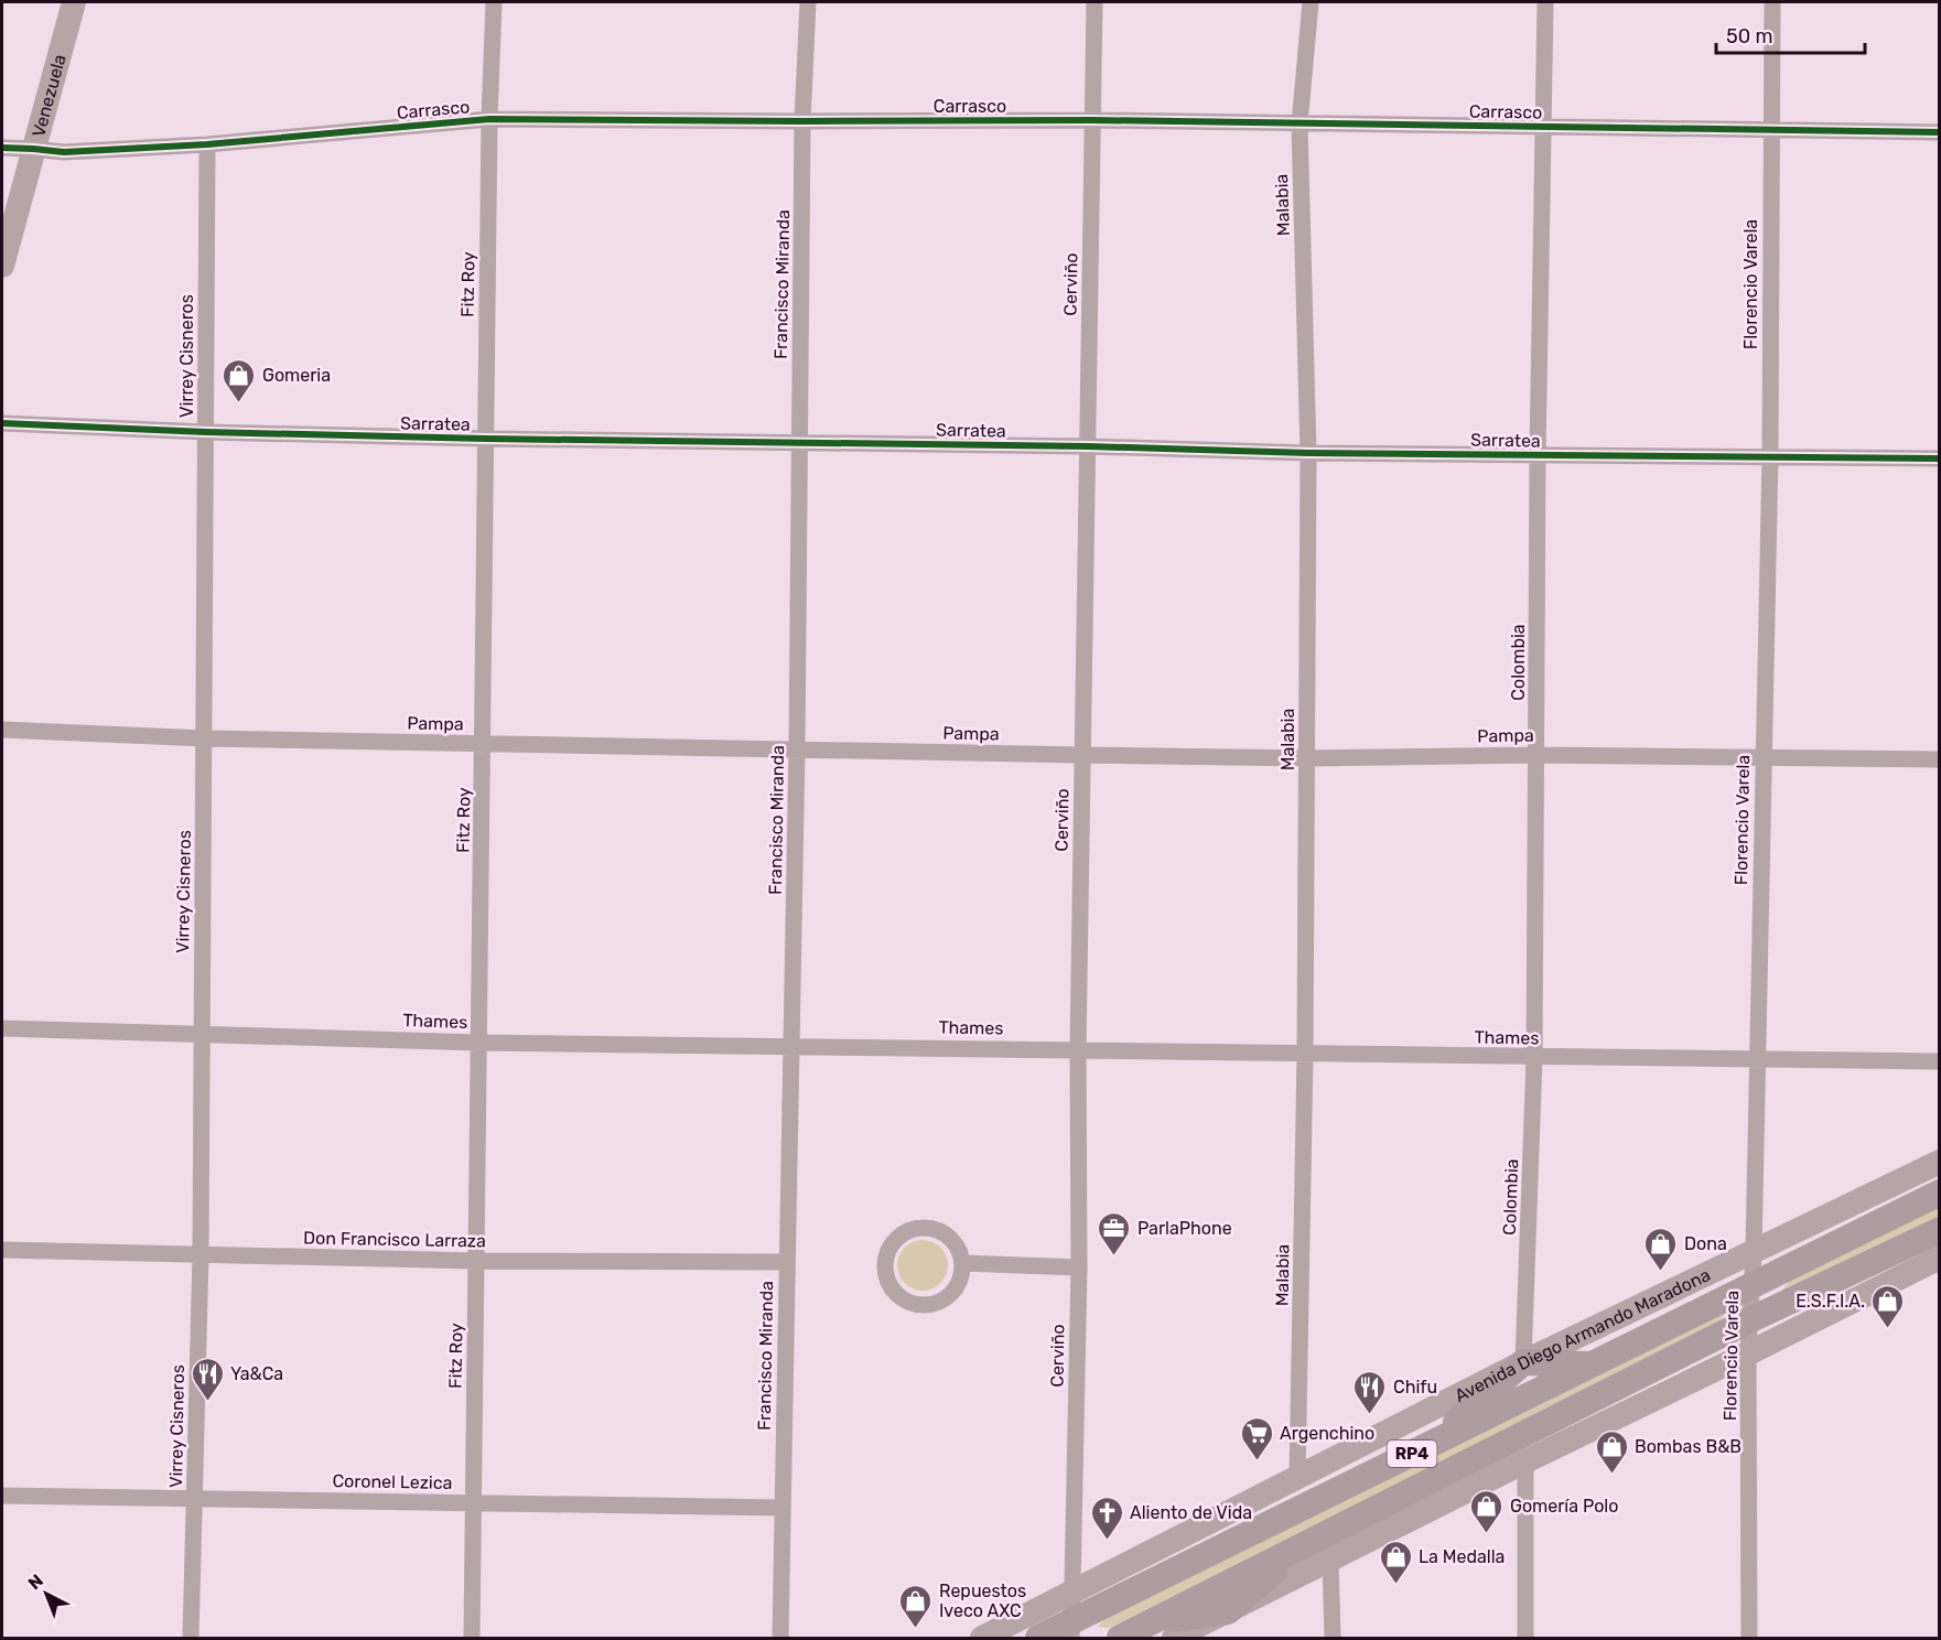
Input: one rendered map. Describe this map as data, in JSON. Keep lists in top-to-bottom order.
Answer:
{
  "streets": {
    "main road": ["Avenida Diego Armando Maradona", "RP4"],
    "street": [
      "Venezuela",
      "Carrasco",
      "Malabia",
      "Fitz Roy",
      "Francisco Miranda",
      "Cerviño",
      "Florencio Varela",
      "Virrey Cisneros",
      "Sarratea",
      "Colombia",
      "Pampa",
      "Thames",
      "Don Francisco Larraza",
      "Coronel Lezica"
    ]
  },
  "crossings": [
    ["Venezuela", "Carrasco"],
    ["Carrasco", "Malabia"],
    ["Carrasco", "Fitz Roy"],
    ["Carrasco", "Francisco Miranda"],
    ["Carrasco", "Cerviño"],
    ["Carrasco", "Florencio Varela"],
    ["Carrasco", "Virrey Cisneros"],
    ["Carrasco", "Colombia"],
    ["Malabia", "Sarratea"],
    ["Malabia", "Pampa"],
    ["Malabia", "Thames"],
    ["Malabia", "Avenida Diego Armando Maradona"],
    ["Fitz Roy", "Sarratea"],
    ["Fitz Roy", "Pampa"],
    ["Fitz Roy", "Thames"],
    ["Fitz Roy", "Don Francisco Larraza"],
    ["Fitz Roy", "Coronel Lezica"],
    ["Francisco Miranda", "Sarratea"],
    ["Francisco Miranda", "Pampa"],
    ["Francisco Miranda", "Thames"],
    ["Francisco Miranda", "Don Francisco Larraza"],
    ["Francisco Miranda", "Coronel Lezica"],
    ["Cerviño", "Sarratea"],
    ["Cerviño", "Pampa"],
    ["Cerviño", "Thames"],
    ["Cerviño", "Avenida Diego Armando Maradona"],
    ["Florencio Varela", "Sarratea"],
    ["Florencio Varela", "Pampa"],
    ["Florencio Varela", "Thames"],
    ["Florencio Varela", "Avenida Diego Armando Maradona"],
    ["Florencio Varela", "RP4"],
    ["Virrey Cisneros", "Sarratea"],
    ["Virrey Cisneros", "Pampa"],
    ["Virrey Cisneros", "Thames"],
    ["Virrey Cisneros", "Don Francisco Larraza"],
    ["Virrey Cisneros", "Coronel Lezica"],
    ["Sarratea", "Colombia"],
    ["Colombia", "Pampa"],
    ["Colombia", "Thames"],
    ["Colombia", "Avenida Diego Armando Maradona"]
  ],
  "places": {
    "shop": [
      "Gomeria",
      "Dona",
      "E.S.F.I.A.",
      "Bombas B&B",
      "Gomería Polo",
      "La Medalla",
      "Repuestos Iveco AXC"
    ],
    "office": ["ParlaPhone"],
    "restaurant": ["Ya&Ca", "Chifu"],
    "supermarket": ["Argenchino"],
    "church": ["Aliento de Vida"]
  },
  "scale_bar": "50 m",
  "north": "top left"
}
